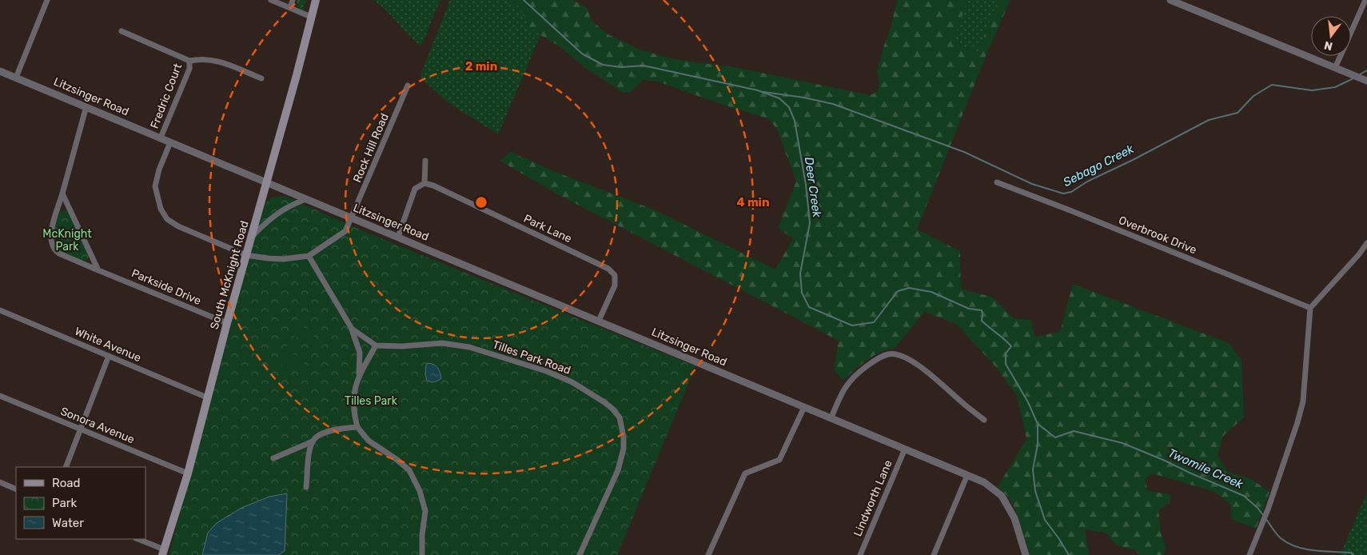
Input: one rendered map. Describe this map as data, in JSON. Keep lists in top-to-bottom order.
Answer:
{
  "streets": {
    "main road": ["South McKnight Road"],
    "street": [
      "Fredric Court",
      "Litzsinger Road",
      "Rock Hill Road",
      "Park Lane",
      "Overbrook Drive",
      "Parkside Drive",
      "White Avenue",
      "Tilles Park Road",
      "Sonora Avenue",
      "Lindworth Lane"
    ]
  },
  "crossings": [
    ["Fredric Court", "Litzsinger Road"],
    ["Litzsinger Road", "Rock Hill Road"],
    ["Litzsinger Road", "Park Lane"],
    ["Litzsinger Road", "South McKnight Road"],
    ["Litzsinger Road", "Parkside Drive"],
    ["Litzsinger Road", "Lindworth Lane"],
    ["South McKnight Road", "Parkside Drive"],
    ["South McKnight Road", "White Avenue"],
    ["South McKnight Road", "Sonora Avenue"]
  ],
  "water": ["Sebago Creek", "Deer Creek", "Twomile Creek"],
  "parks": ["McKnight Park", "Tilles Park"],
  "legend": ["Road", "Park", "Water"],
  "north": "bottom",
  "rings": ["2 min", "4 min"]
}
